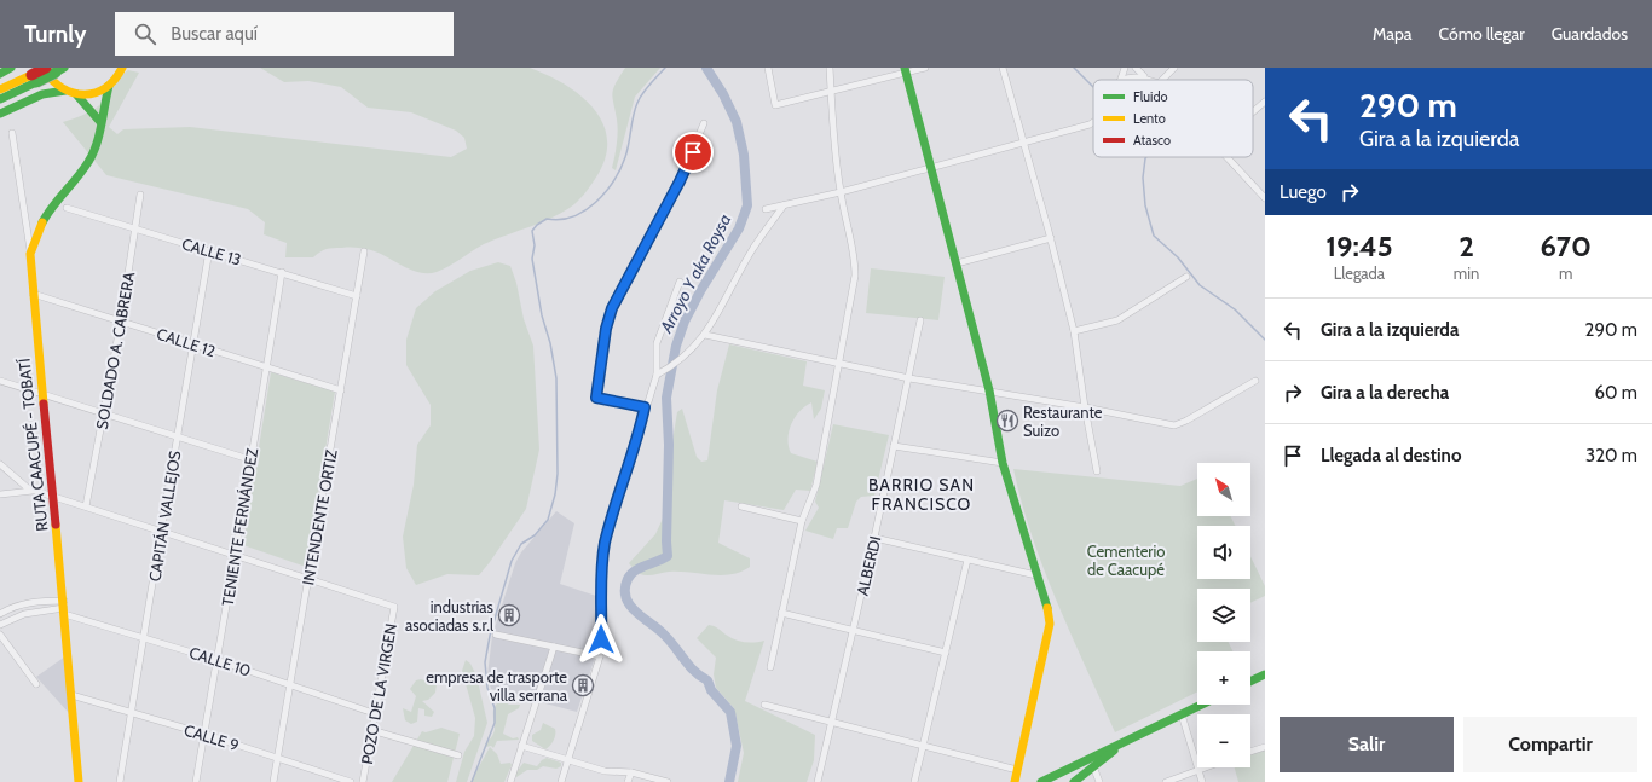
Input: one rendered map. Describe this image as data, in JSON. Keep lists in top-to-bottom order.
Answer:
{
  "streets": {
    "main road": ["RUTA CAACUPÉ - TOBATÍ"],
    "street": [
      "CALLE 13",
      "CALLE 12",
      "SOLDADO A. CABRERA",
      "CAPITÁN VALLEJOS",
      "INTENDENTE ORTIZ",
      "TENIENTE FERNÁNDEZ",
      "ALBERDI",
      "CALLE 10",
      "POZO DE LA VIRGEN",
      "CALLE 9"
    ]
  },
  "crossings": [
    ["CALLE 13", "SOLDADO A. CABRERA"],
    ["CALLE 13", "CAPITÁN VALLEJOS"],
    ["CALLE 13", "INTENDENTE ORTIZ"],
    ["CALLE 13", "TENIENTE FERNÁNDEZ"],
    ["CALLE 12", "SOLDADO A. CABRERA"],
    ["CALLE 12", "RUTA CAACUPÉ - TOBATÍ"],
    ["CALLE 12", "CAPITÁN VALLEJOS"],
    ["CALLE 12", "INTENDENTE ORTIZ"],
    ["CALLE 12", "TENIENTE FERNÁNDEZ"],
    ["RUTA CAACUPÉ - TOBATÍ", "CALLE 10"],
    ["RUTA CAACUPÉ - TOBATÍ", "CALLE 9"],
    ["CAPITÁN VALLEJOS", "CALLE 10"],
    ["CAPITÁN VALLEJOS", "CALLE 9"],
    ["INTENDENTE ORTIZ", "CALLE 10"],
    ["INTENDENTE ORTIZ", "POZO DE LA VIRGEN"],
    ["INTENDENTE ORTIZ", "CALLE 9"],
    ["TENIENTE FERNÁNDEZ", "CALLE 10"],
    ["TENIENTE FERNÁNDEZ", "CALLE 9"],
    ["CALLE 10", "POZO DE LA VIRGEN"]
  ],
  "districts": ["BARRIO SAN FRANCISCO"],
  "water": ["Arroyo Y aka Roysa"],
  "parks": ["Cementerio de Caacupé"],
  "places": {
    "restaurant": ["Restaurante Suizo"],
    "building": ["industrias asociadas s.r.l", "empresa de trasporte villa serrana"]
  },
  "legend": ["Fluido", "Lento", "Atasco"],
  "north": "top left",
  "page": {
    "header": "Turnly",
    "search": "Buscar aquí",
    "nav": ["Mapa", "Cómo llegar", "Guardados"],
    "turn": ["290 m", "Gira a la izquierda"],
    "then": "Luego",
    "eta": [
      "19:45",
      "Llegada",
      "2",
      "min",
      "670",
      "m"
    ],
    "list": [
      {
        "name": "Gira a la izquierda",
        "value": "290 m"
      },
      {
        "name": "Gira a la derecha",
        "value": "60 m"
      },
      {
        "name": "Llegada al destino",
        "value": "320 m"
      }
    ],
    "map_buttons": ["+", "−"],
    "buttons": ["Salir", "Compartir"]
  }
}
